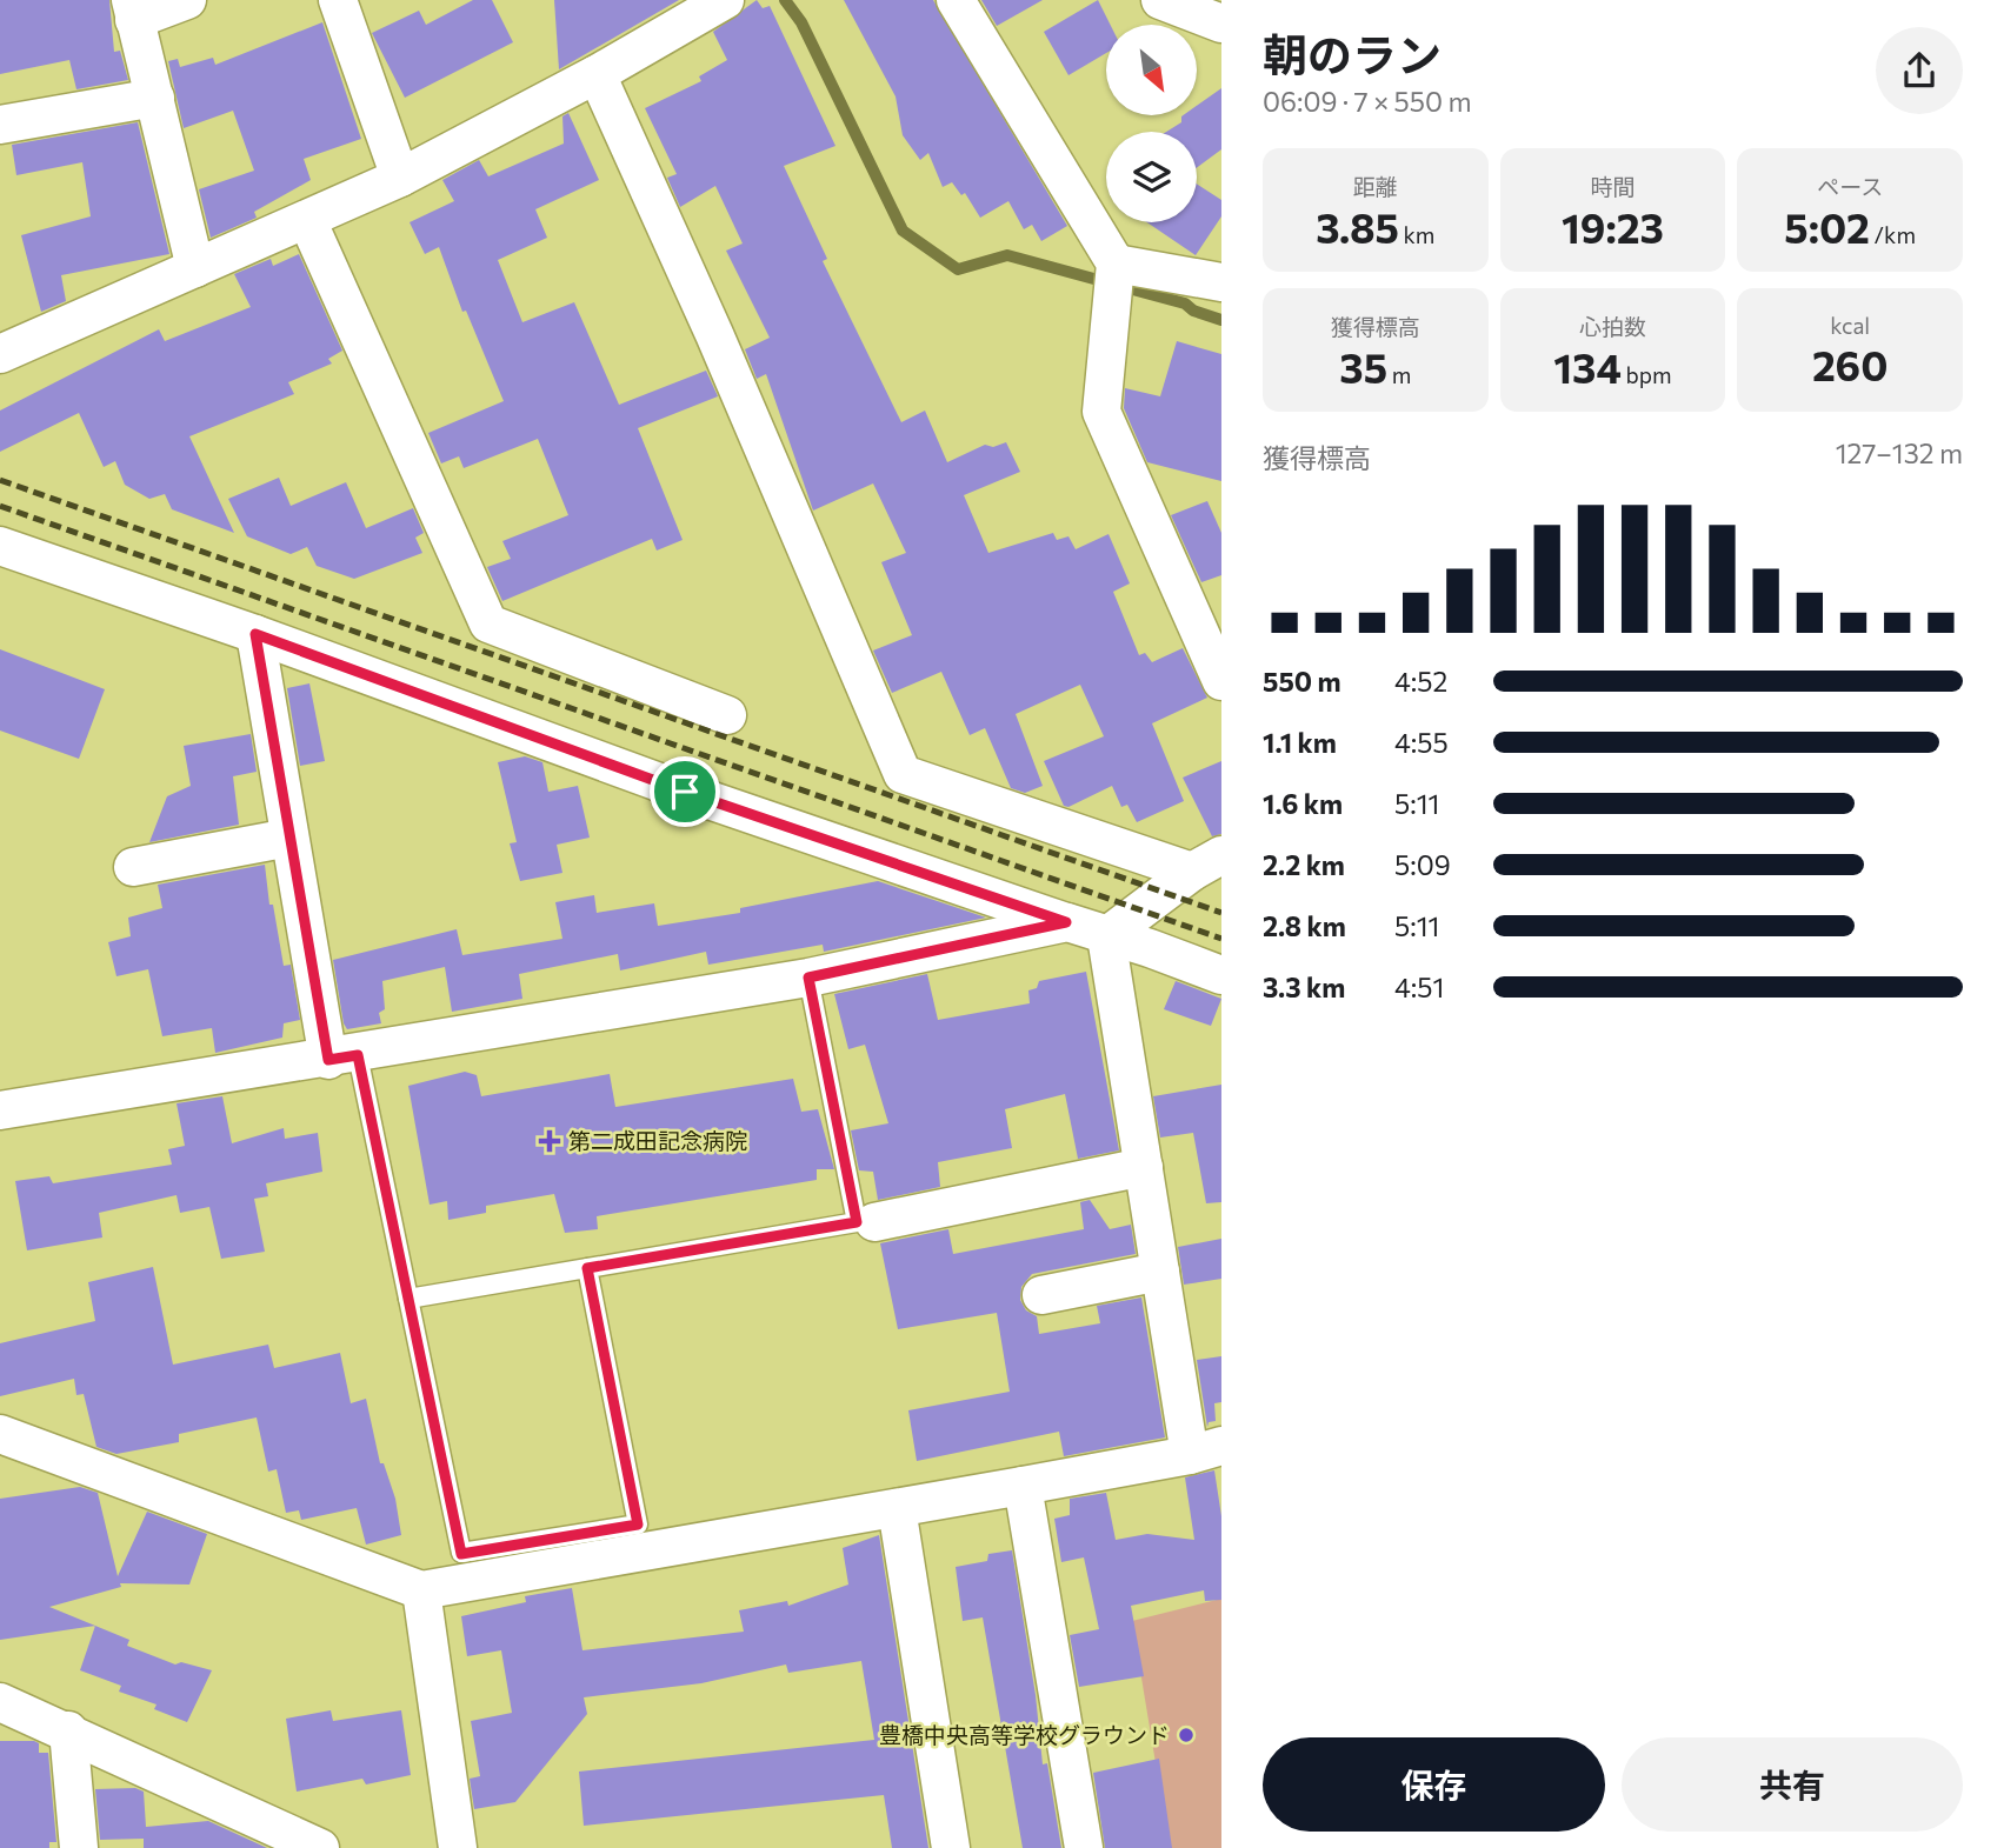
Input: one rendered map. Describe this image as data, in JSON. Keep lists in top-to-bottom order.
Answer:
{
  "places": {
    "health": ["第二成田記念病院"],
    "other": ["豊橋中央高等学校グラウンド"]
  },
  "north": "bottom right",
  "page": {
    "heading": ["朝のラン", "06:09 · 7 × 550 m"],
    "stats": [
      ["距離", "3.85 km"],
      ["時間", "19:23"],
      ["ペース", "5:02 /km"],
      ["獲得標高", "35 m"],
      ["心拍数", "134 bpm"],
      ["kcal", "260"]
    ],
    "chart": ["獲得標高", "127–132 m"],
    "list": [
      {
        "name": "550 m",
        "note": "4:52"
      },
      {
        "name": "1.1 km",
        "note": "4:55"
      },
      {
        "name": "1.6 km",
        "note": "5:11"
      },
      {
        "name": "2.2 km",
        "note": "5:09"
      },
      {
        "name": "2.8 km",
        "note": "5:11"
      },
      {
        "name": "3.3 km",
        "note": "4:51"
      }
    ],
    "buttons": ["保存", "共有"]
  }
}
